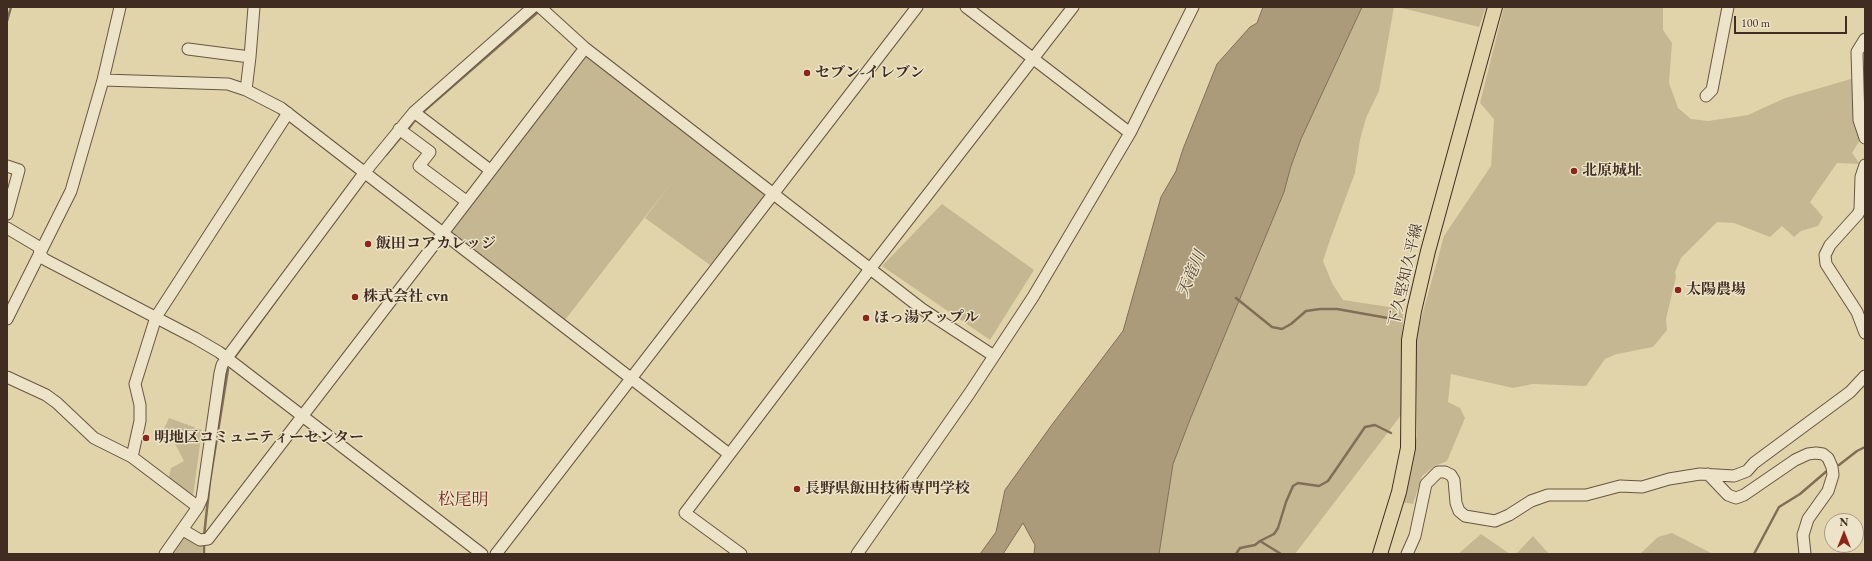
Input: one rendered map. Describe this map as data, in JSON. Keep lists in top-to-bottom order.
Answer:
{
  "streets": {
    "main road": ["下久堅知久平線"]
  },
  "districts": ["松尾明"],
  "water": ["天竜川"],
  "places": [
    "セブン-イレブン",
    "北原城址",
    "飯田コアカレッジ",
    "太陽農場",
    "株式会社 cvn",
    "ほっ湯アップル",
    "明地区コミュニティーセンター",
    "長野県飯田技術専門学校"
  ],
  "scale_bar": "100 m",
  "north": "top"
}
